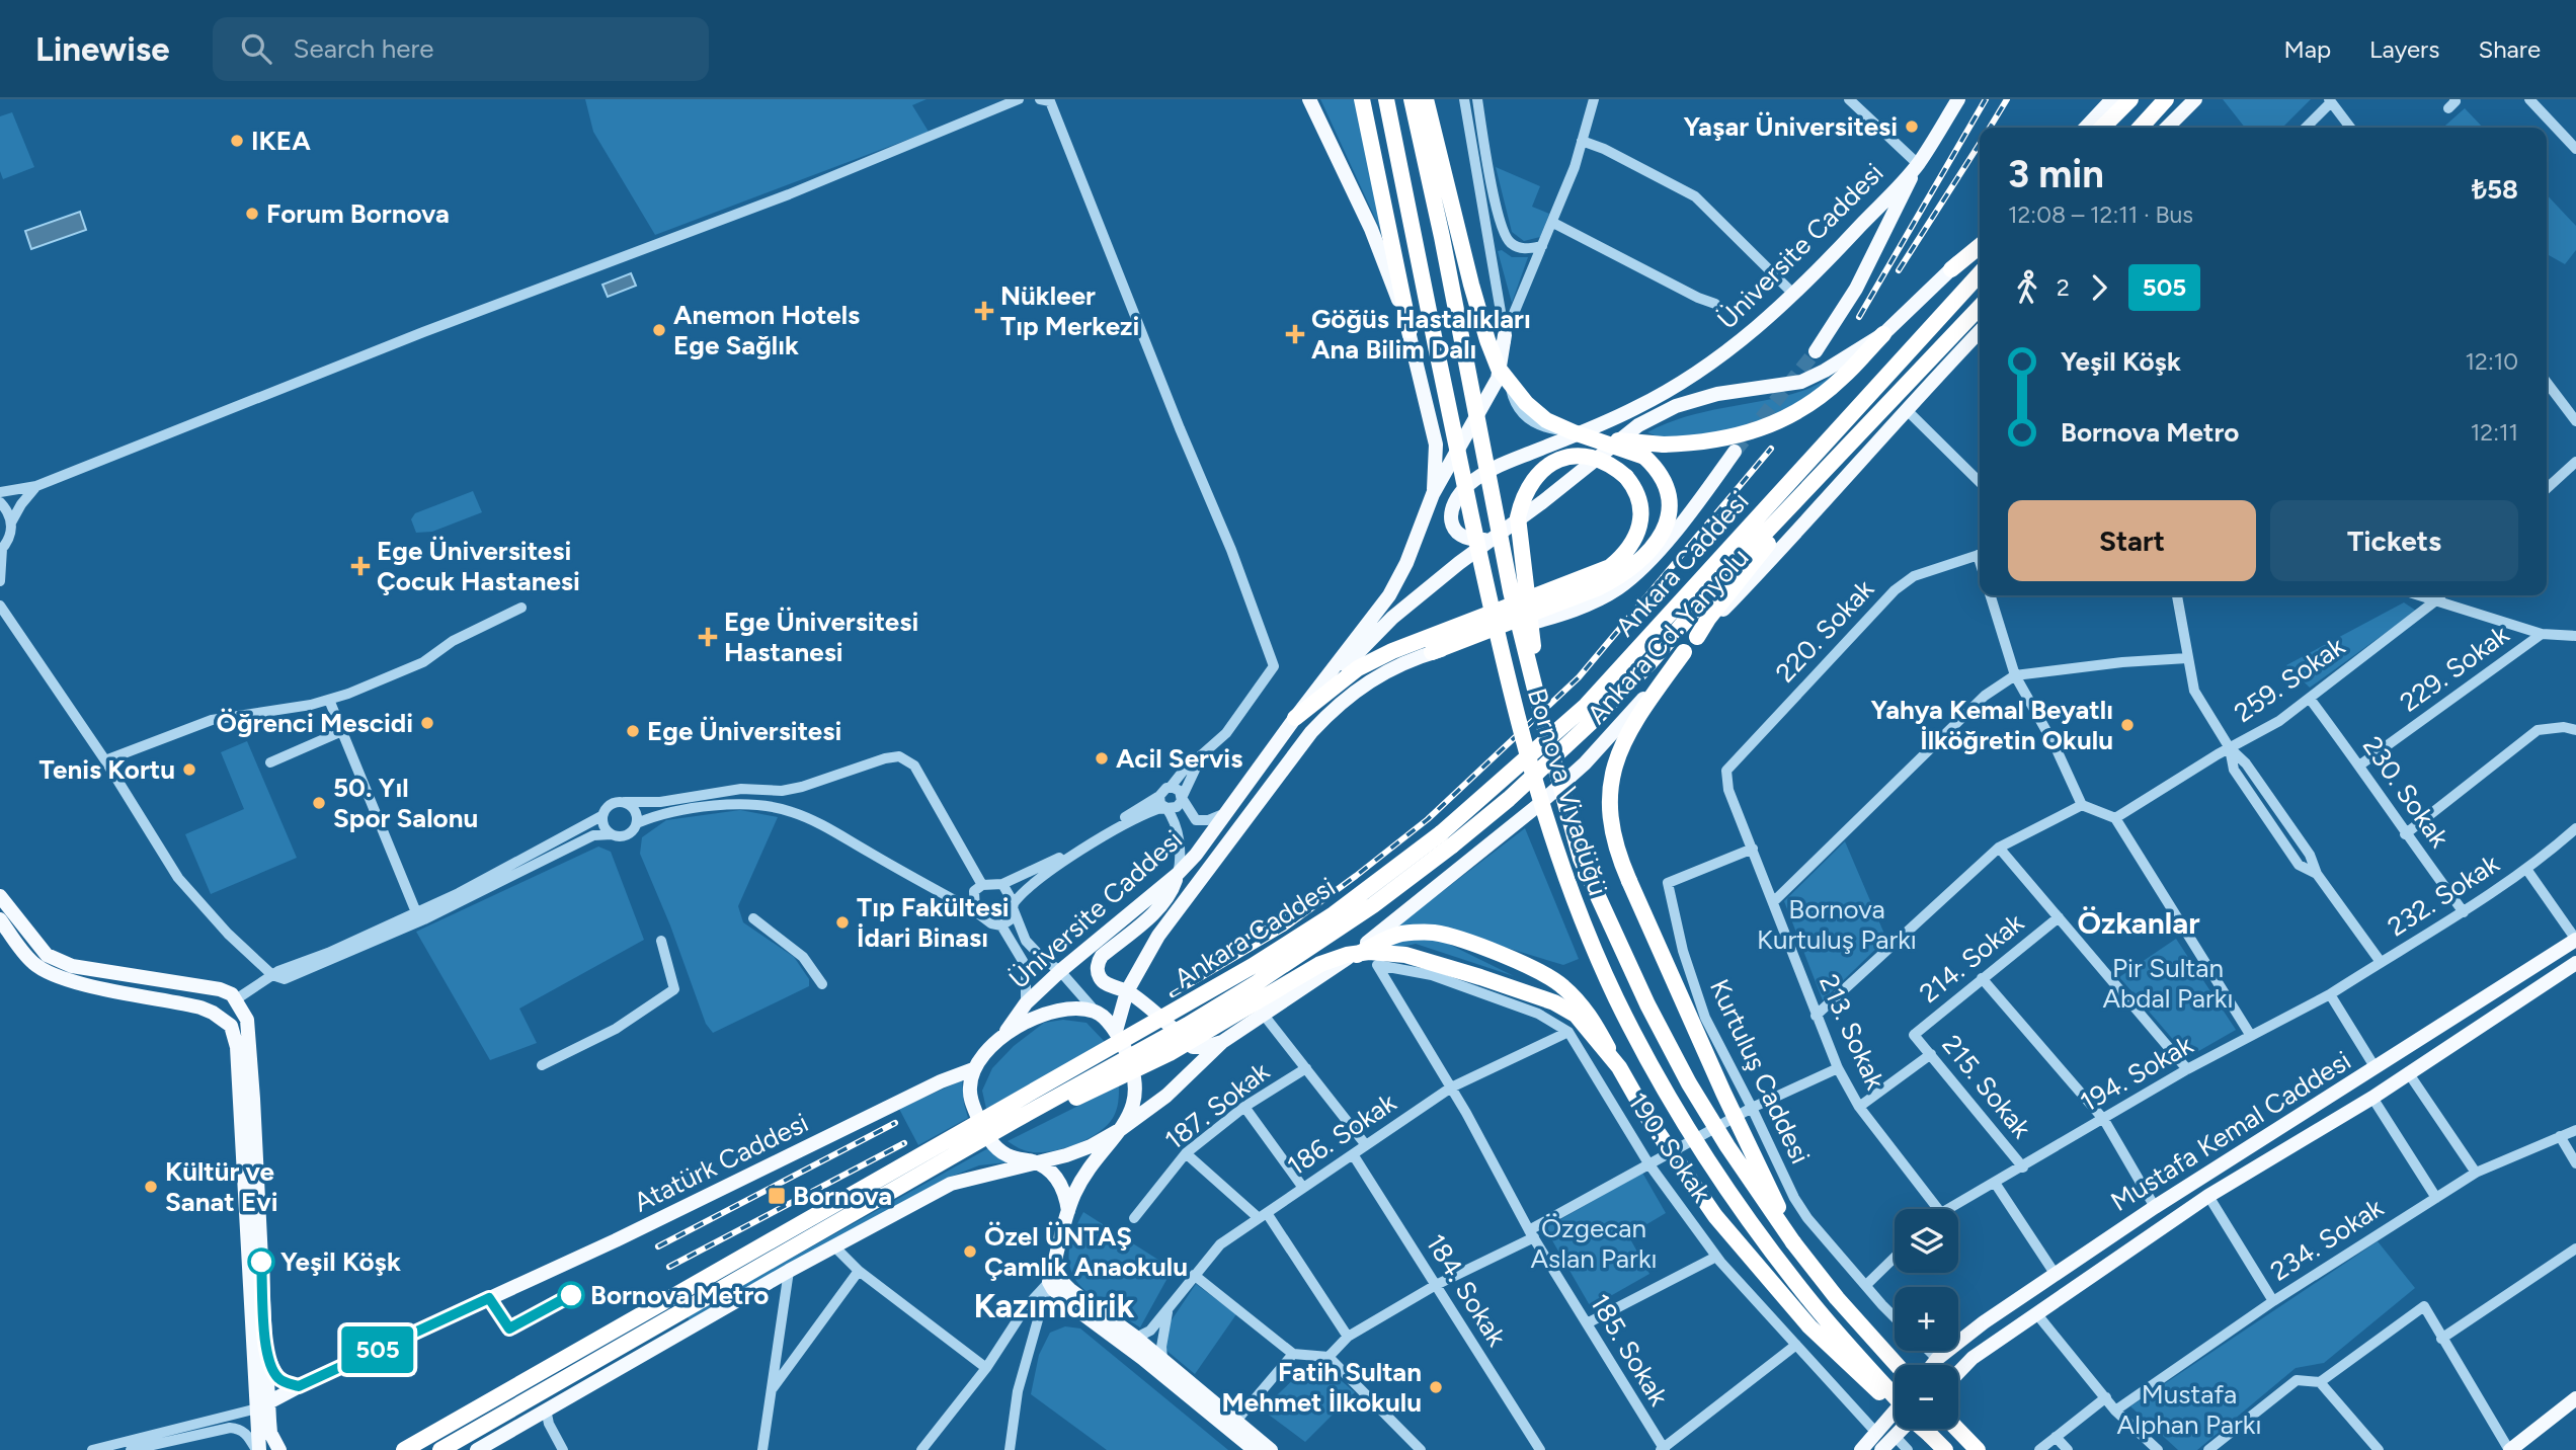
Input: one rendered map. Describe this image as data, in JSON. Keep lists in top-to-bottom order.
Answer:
{
  "streets": {
    "highway": ["Ankara Caddesi", "Bornova Viyadüğü"],
    "main road": [
      "Üniversite Caddesi",
      "Ankara Cd. Yanyolu",
      "Mustafa Kemal Caddesi",
      "Atatürk Caddesi"
    ],
    "street": [
      "220. Sokak",
      "229. Sokak",
      "259. Sokak",
      "230. Sokak",
      "232. Sokak",
      "214. Sokak",
      "213. Sokak",
      "Kurtuluş Caddesi",
      "194. Sokak",
      "215. Sokak",
      "187. Sokak",
      "186. Sokak",
      "190. Sokak",
      "234. Sokak",
      "184. Sokak",
      "185. Sokak"
    ]
  },
  "crossings": [
    ["Üniversite Caddesi", "Ankara Cd. Yanyolu"],
    ["Üniversite Caddesi", "Atatürk Caddesi"],
    ["220. Sokak", "213. Sokak"],
    ["Ankara Cd. Yanyolu", "Atatürk Caddesi"],
    ["229. Sokak", "230. Sokak"],
    ["259. Sokak", "230. Sokak"],
    ["230. Sokak", "232. Sokak"],
    ["232. Sokak", "194. Sokak"],
    ["214. Sokak", "215. Sokak"],
    ["213. Sokak", "Kurtuluş Caddesi"],
    ["194. Sokak", "215. Sokak"],
    ["186. Sokak", "190. Sokak"],
    ["186. Sokak", "184. Sokak"],
    ["186. Sokak", "185. Sokak"],
    ["190. Sokak", "185. Sokak"]
  ],
  "districts": ["Özkanlar", "Kazımdirik"],
  "parks": [
    "Bornova Kurtuluş Parkı",
    "Pir Sultan Abdal Parkı",
    "Özgecan Aslan Parkı",
    "Mustafa Alphan Parkı"
  ],
  "places": {
    "other": [
      "Yaşar Üniversitesi",
      "IKEA",
      "Forum Bornova",
      "Anemon Hotels Ege Sağlık",
      "Öğrenci Mescidi",
      "Yahya Kemal Beyatlı İlköğretin Okulu",
      "Ege Üniversitesi",
      "Acil Servis",
      "Tenis Kortu",
      "50. Yıl Spor Salonu",
      "Tıp Fakültesi İdari Binası",
      "Kültür ve Sanat Evi",
      "Özel ÜNTAŞ Çamlık Anaokulu",
      "Yeşil Köşk",
      "Bornova Metro",
      "Fatih Sultan Mehmet İlkokulu"
    ],
    "health": [
      "Nükleer Tıp Merkezi",
      "Göğüs Hastalıkları Ana Bilim Dalı",
      "Ege Üniversitesi Çocuk Hastanesi",
      "Ege Üniversitesi Hastanesi"
    ],
    "transit": ["Bornova"]
  },
  "lines": ["bus line 505"],
  "page": {
    "header": "Linewise",
    "search": "Search here",
    "nav": ["Map", "Layers", "Share"],
    "on_map": "505",
    "heading": ["3 min", "12:08 – 12:11 · Bus", "₺58"],
    "legs": ["2", "505"],
    "list": [
      {
        "name": "Yeşil Köşk",
        "value": "12:10"
      },
      {
        "name": "Bornova Metro",
        "value": "12:11"
      }
    ],
    "buttons": ["Start", "Tickets"],
    "map_buttons": ["+", "−"]
  }
}
